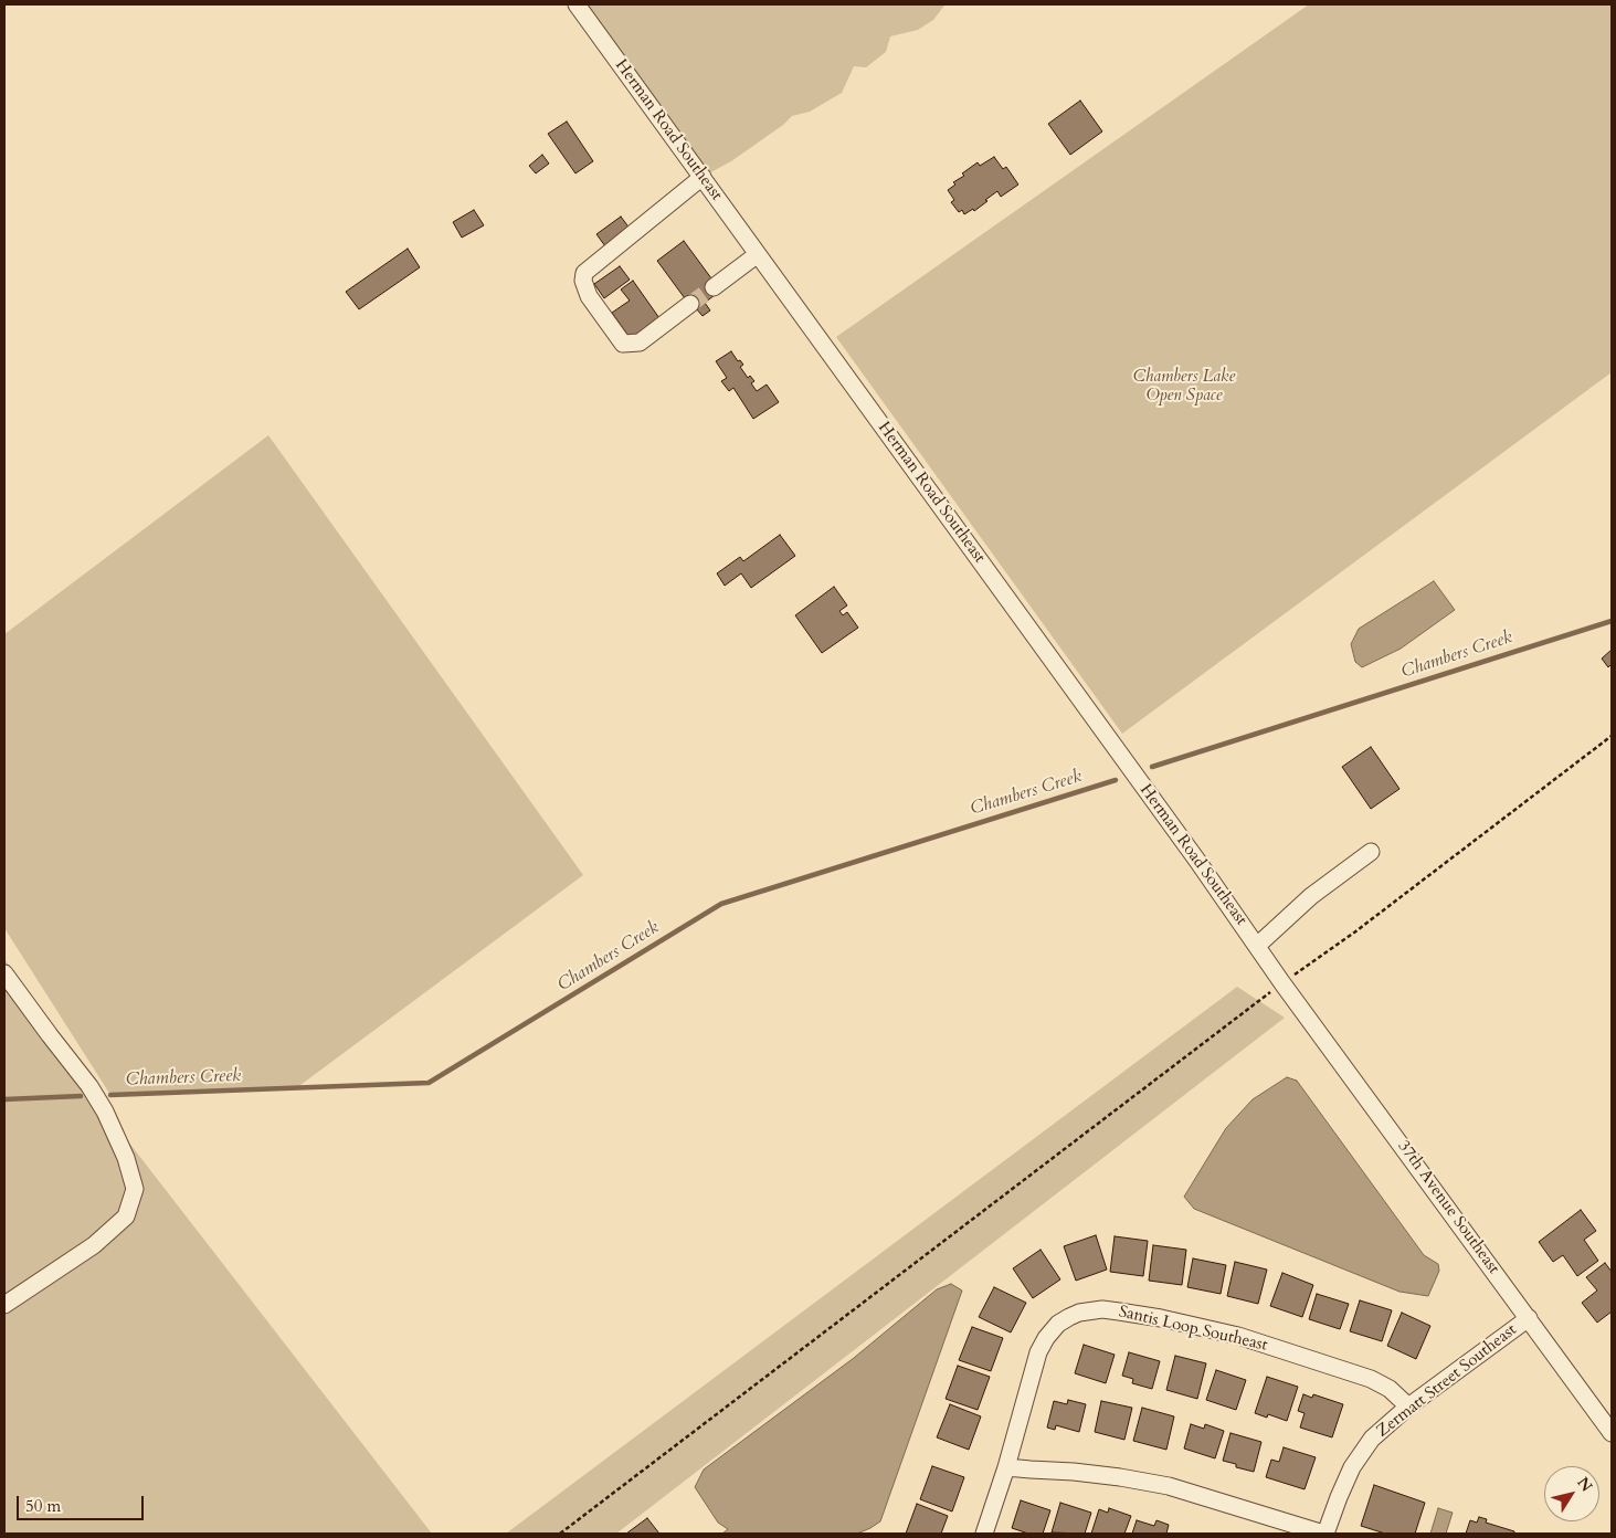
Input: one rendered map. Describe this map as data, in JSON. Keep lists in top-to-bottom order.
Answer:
{
  "streets": {
    "street": [
      "Herman Road Southeast",
      "37th Avenue Southeast",
      "Santis Loop Southeast",
      "Zermatt Street Southeast"
    ]
  },
  "crossings": [
    ["Herman Road Southeast", "37th Avenue Southeast"],
    ["37th Avenue Southeast", "Zermatt Street Southeast"],
    ["Santis Loop Southeast", "Zermatt Street Southeast"]
  ],
  "water": ["Chambers Creek"],
  "parks": ["Chambers Lake Open Space"],
  "scale_bar": "50 m",
  "north": "top right"
}
